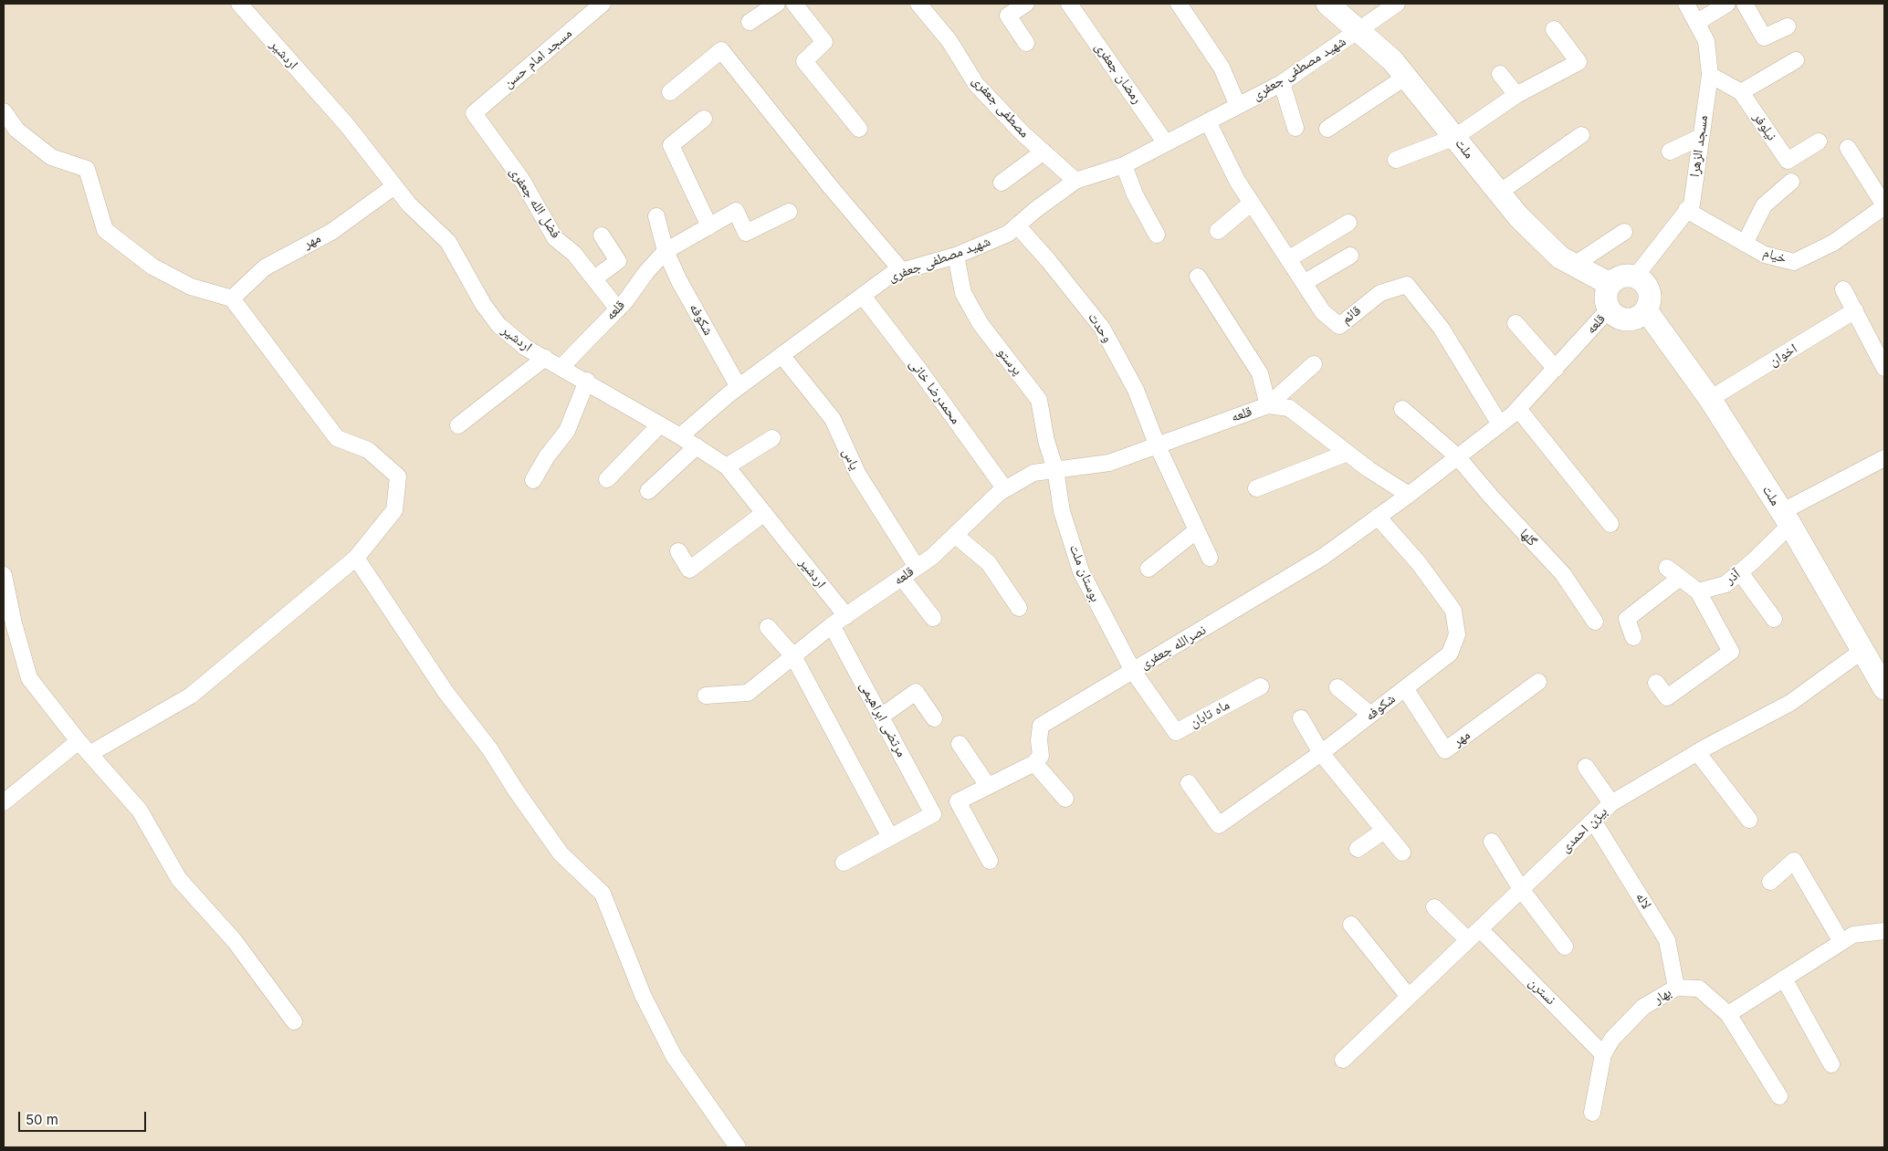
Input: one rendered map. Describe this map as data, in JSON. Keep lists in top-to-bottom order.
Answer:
{
  "streets": {
    "street": [
      "اردشیر",
      "مسجد امام حسن",
      "شهید مصطفی جعفری",
      "رمضان جعفری",
      "مصطفی جعفری",
      "نیلوفر",
      "مسجد الزهرا",
      "ملت",
      "فضل الله جعفری",
      "مهر",
      "خیام",
      "قلعه",
      "قائم",
      "شکوفه",
      "وحدت",
      "اخوان",
      "پرستو",
      "محمدرضا خانی",
      "یاس",
      "گلها",
      "بوستان ملت",
      "آذر",
      "نصرالله جعفری",
      "ماه تابان",
      "مرتضی ابراهیمی",
      "بیژن احمدی",
      "لاله",
      "نسترن",
      "بهار"
    ]
  },
  "crossings": [
    ["اردشیر", "شهید مصطفی جعفری"],
    ["اردشیر", "مهر"],
    ["اردشیر", "قلعه"],
    ["مسجد امام حسن", "فضل الله جعفری"],
    ["شهید مصطفی جعفری", "رمضان جعفری"],
    ["شهید مصطفی جعفری", "مصطفی جعفری"],
    ["شهید مصطفی جعفری", "ملت"],
    ["شهید مصطفی جعفری", "قائم"],
    ["شهید مصطفی جعفری", "شکوفه"],
    ["شهید مصطفی جعفری", "وحدت"],
    ["شهید مصطفی جعفری", "پرستو"],
    ["شهید مصطفی جعفری", "محمدرضا خانی"],
    ["شهید مصطفی جعفری", "یاس"],
    ["نیلوفر", "مسجد الزهرا"],
    ["مسجد الزهرا", "ملت"],
    ["مسجد الزهرا", "خیام"],
    ["مسجد الزهرا", "قلعه"],
    ["ملت", "قلعه"],
    ["ملت", "اخوان"],
    ["ملت", "آذر"],
    ["ملت", "بیژن احمدی"],
    ["فضل الله جعفری", "قلعه"],
    ["مهر", "شکوفه"],
    ["قلعه", "قائم"],
    ["قلعه", "شکوفه"],
    ["قلعه", "وحدت"],
    ["قلعه", "پرستو"],
    ["قلعه", "محمدرضا خانی"],
    ["قلعه", "یاس"],
    ["قلعه", "گلها"],
    ["قلعه", "بوستان ملت"],
    ["قلعه", "نصرالله جعفری"],
    ["قلعه", "مرتضی ابراهیمی"],
    ["شکوفه", "نصرالله جعفری"],
    ["پرستو", "بوستان ملت"],
    ["بوستان ملت", "نصرالله جعفری"],
    ["بوستان ملت", "ماه تابان"],
    ["نصرالله جعفری", "ماه تابان"],
    ["بیژن احمدی", "لاله"],
    ["بیژن احمدی", "نسترن"],
    ["لاله", "بهار"],
    ["نسترن", "بهار"]
  ],
  "scale_bar": "50 m"
}
